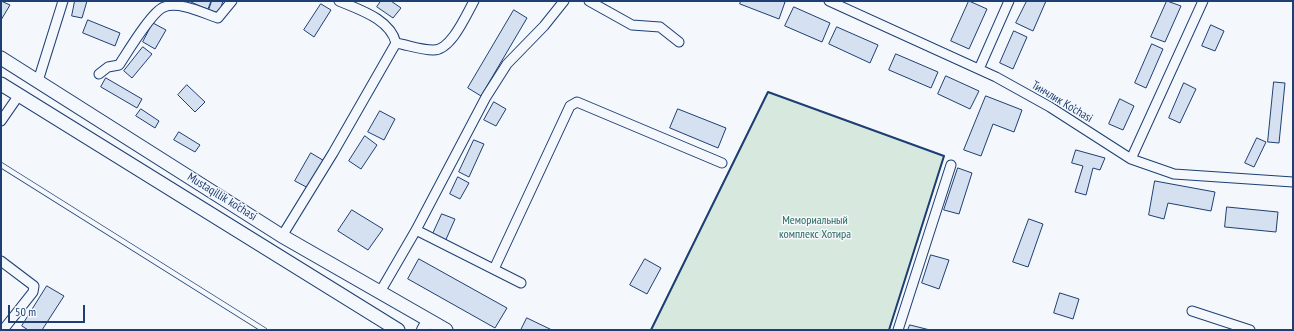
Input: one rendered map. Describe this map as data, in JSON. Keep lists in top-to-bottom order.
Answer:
{
  "streets": {
    "main road": ["Mustaqillik ko’chasi"],
    "street": ["Тинчлик Ko’chasi"]
  },
  "parks": ["Мемориальный комплекс Хотира"],
  "scale_bar": "50 m"
}
